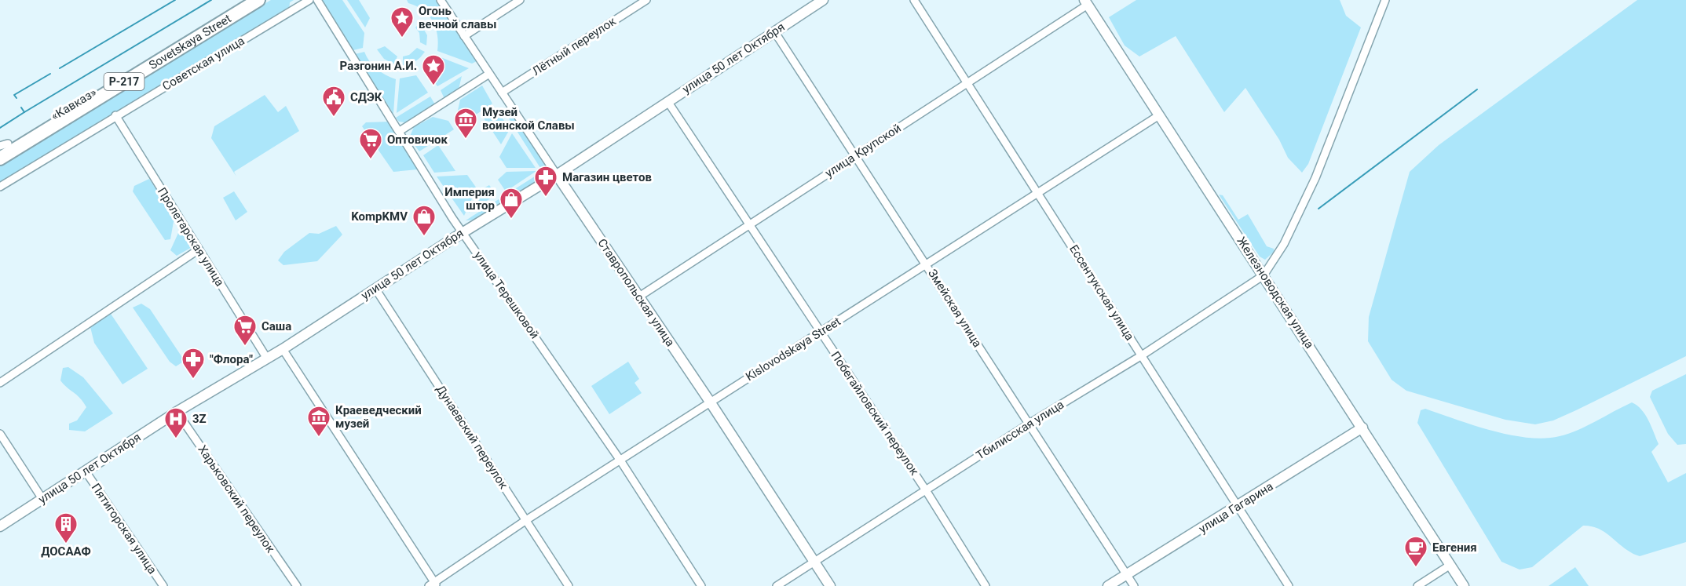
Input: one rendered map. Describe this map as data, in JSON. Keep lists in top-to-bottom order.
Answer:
{
  "streets": {
    "highway": ["Sovetskaya Street", "Р-217", "«Кавказ»"],
    "main road": [
      "улица 50 лет Октября",
      "Ставропольская улица",
      "Железноводская улица",
      "улица Гагарина"
    ],
    "street": [
      "Лётный переулок",
      "Советская улица",
      "улица Крупской",
      "Пролетарская улица",
      "Ессентукская улица",
      "улица Терешковой",
      "Змейская улица",
      "Kislovodskaya Street",
      "Побегайловский переулок",
      "Тбилисская улица",
      "Дунаевский переулок",
      "Харьковский переулок",
      "Пятигорская улица"
    ]
  },
  "crossings": [
    ["Sovetskaya Street", "«Кавказ»"],
    ["Лётный переулок", "Ставропольская улица"],
    ["улица 50 лет Октября", "Пролетарская улица"],
    ["улица 50 лет Октября", "Ставропольская улица"],
    ["улица 50 лет Октября", "улица Терешковой"],
    ["улица 50 лет Октября", "Змейская улица"],
    ["улица 50 лет Октября", "Побегайловский переулок"],
    ["улица 50 лет Октября", "Дунаевский переулок"],
    ["улица 50 лет Октября", "Харьковский переулок"],
    ["улица 50 лет Октября", "Пятигорская улица"],
    ["Советская улица", "Пролетарская улица"],
    ["улица Крупской", "Ставропольская улица"],
    ["улица Крупской", "Ессентукская улица"],
    ["улица Крупской", "Железноводская улица"],
    ["улица Крупской", "Змейская улица"],
    ["улица Крупской", "Побегайловский переулок"],
    ["Ставропольская улица", "Kislovodskaya Street"],
    ["Ставропольская улица", "Тбилисская улица"],
    ["Ессентукская улица", "Kislovodskaya Street"],
    ["Ессентукская улица", "Тбилисская улица"],
    ["Ессентукская улица", "улица Гагарина"],
    ["Железноводская улица", "Kislovodskaya Street"],
    ["Железноводская улица", "Тбилисская улица"],
    ["Железноводская улица", "улица Гагарина"],
    ["улица Терешковой", "Kislovodskaya Street"],
    ["Змейская улица", "Kislovodskaya Street"],
    ["Змейская улица", "Тбилисская улица"],
    ["Змейская улица", "улица Гагарина"],
    ["Kislovodskaya Street", "Побегайловский переулок"],
    ["Kislovodskaya Street", "Дунаевский переулок"],
    ["Побегайловский переулок", "Тбилисская улица"]
  ],
  "places": {
    "place": ["Огонь вечной славы", "Разгонин А.И."],
    "public building": ["СДЭК"],
    "museum": ["Музей воинской Славы", "Краеведческий музей"],
    "supermarket": ["Оптовичок", "Саша"],
    "pharmacy": ["Магазин цветов", "\"Флора\""],
    "shop": ["Империя штор", "KompKMV"],
    "hospital": ["3Z"],
    "building": ["ДОСААФ"],
    "cafe": ["Евгения"]
  }
}
